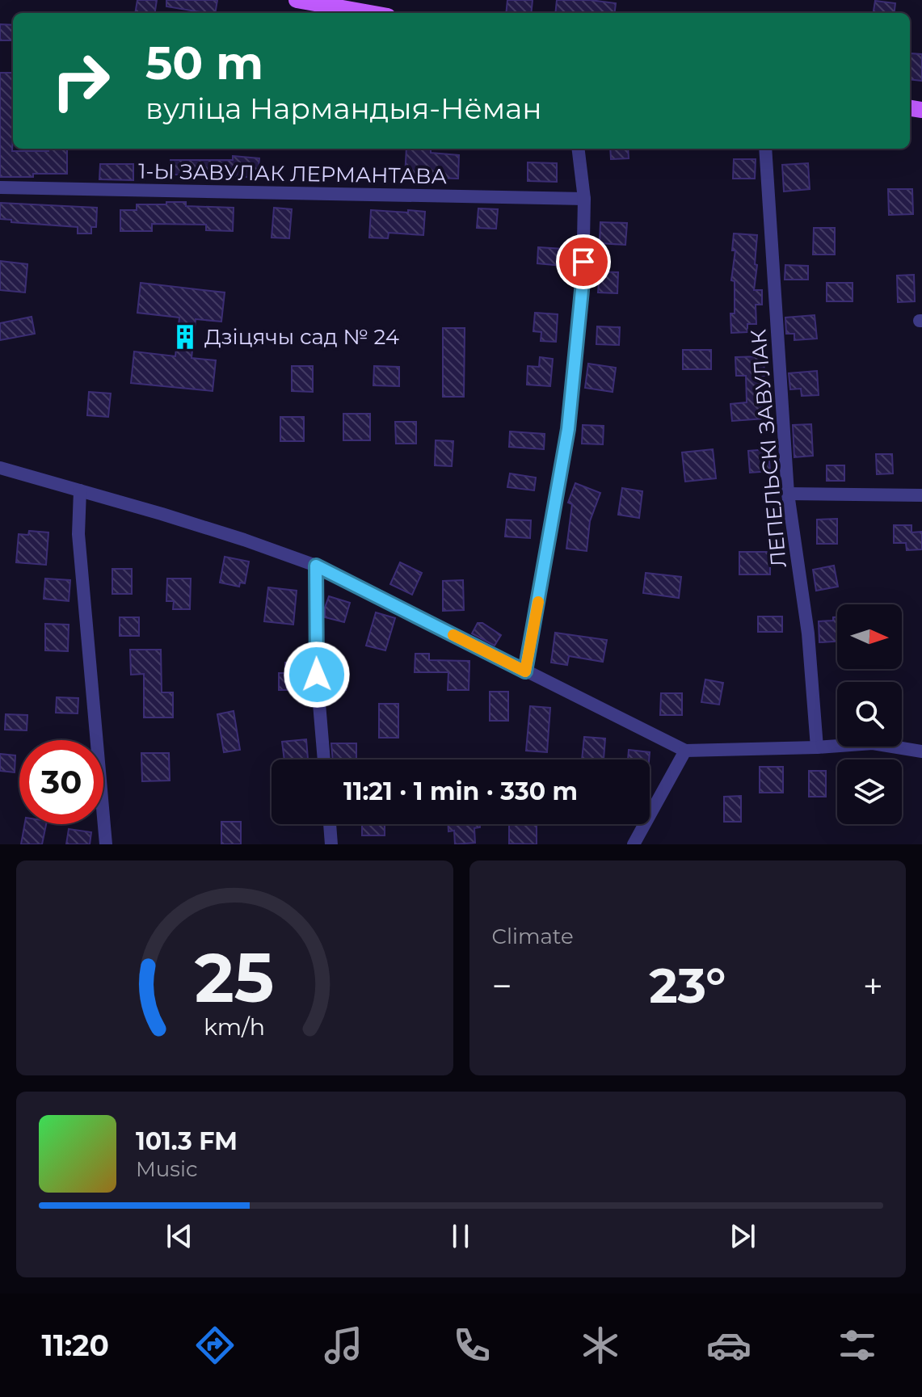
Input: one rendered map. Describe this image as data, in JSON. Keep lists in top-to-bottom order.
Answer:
{
  "streets": {
    "street": ["1-Ы ЗАВУЛАК ЛЕРМАНТАВА", "ЛЕПЕЛЬСКІ ЗАВУЛАК"]
  },
  "places": {
    "building": ["Дзіцячы сад № 24"]
  },
  "north": "right",
  "page": {
    "turn": ["50 m", "вуліца Нармандыя-Нёман"],
    "limit": "30",
    "trip": "11:21 · 1 min · 330 m",
    "tile": "Climate",
    "heat": ["−", "23°", "+"],
    "song": ["101.3 FM", "Music"],
    "tabs": "11:20",
    "gauge": ["25", "km/h"]
  }
}
